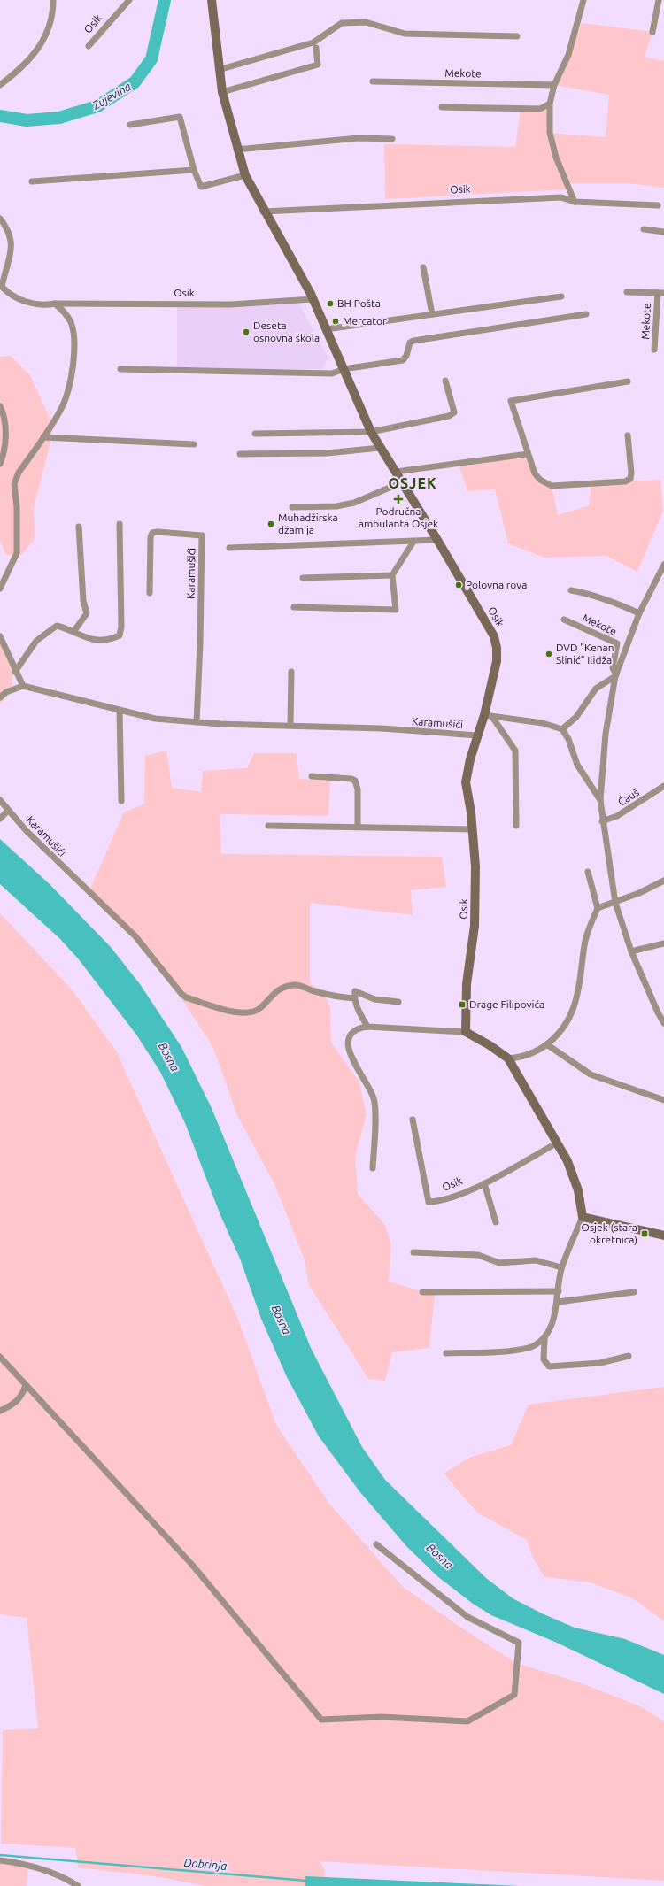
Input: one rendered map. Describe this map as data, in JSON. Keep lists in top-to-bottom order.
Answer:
{
  "streets": {
    "main road": ["Osik"],
    "street": ["Mekote", "Karamušići", "Čauš"]
  },
  "crossings": [
    ["Osik", "Karamušići"]
  ],
  "districts": ["OSJEK"],
  "water": ["Zujevina", "Bosna", "Dobrinja"],
  "places": {
    "other": [
      "BH Pošta",
      "Mercator",
      "Deseta osnovna škola",
      "Muhadžirska džamija",
      "Polovna rova",
      "DVD \"Kenan Slinić\" Ilidža"
    ],
    "health": ["Područna ambulanta Osjek"],
    "transit": ["Drage Filipovića", "Osjek (stara okretnica)"]
  }
}
